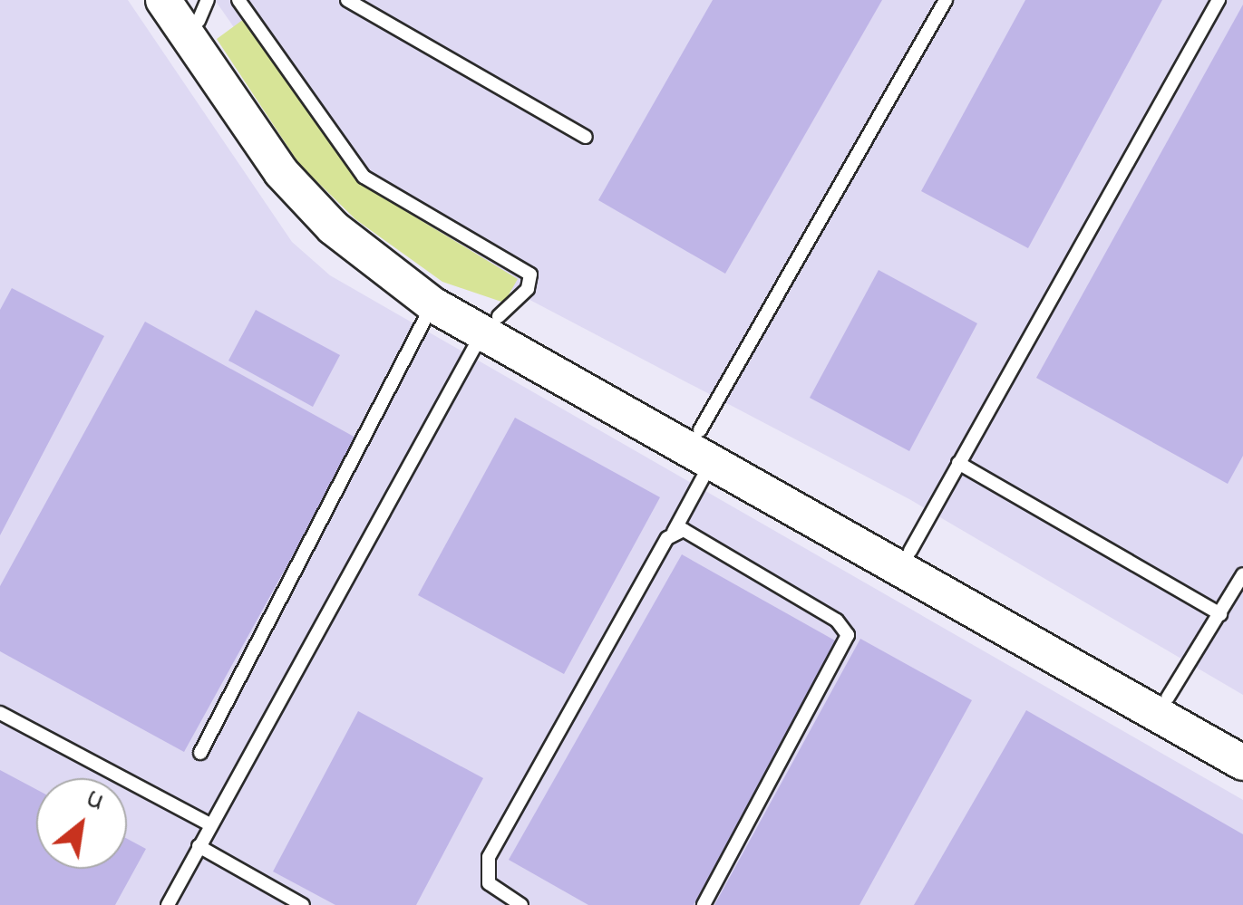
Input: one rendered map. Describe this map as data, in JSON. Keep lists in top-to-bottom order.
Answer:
{
  "north": "top right"
}
